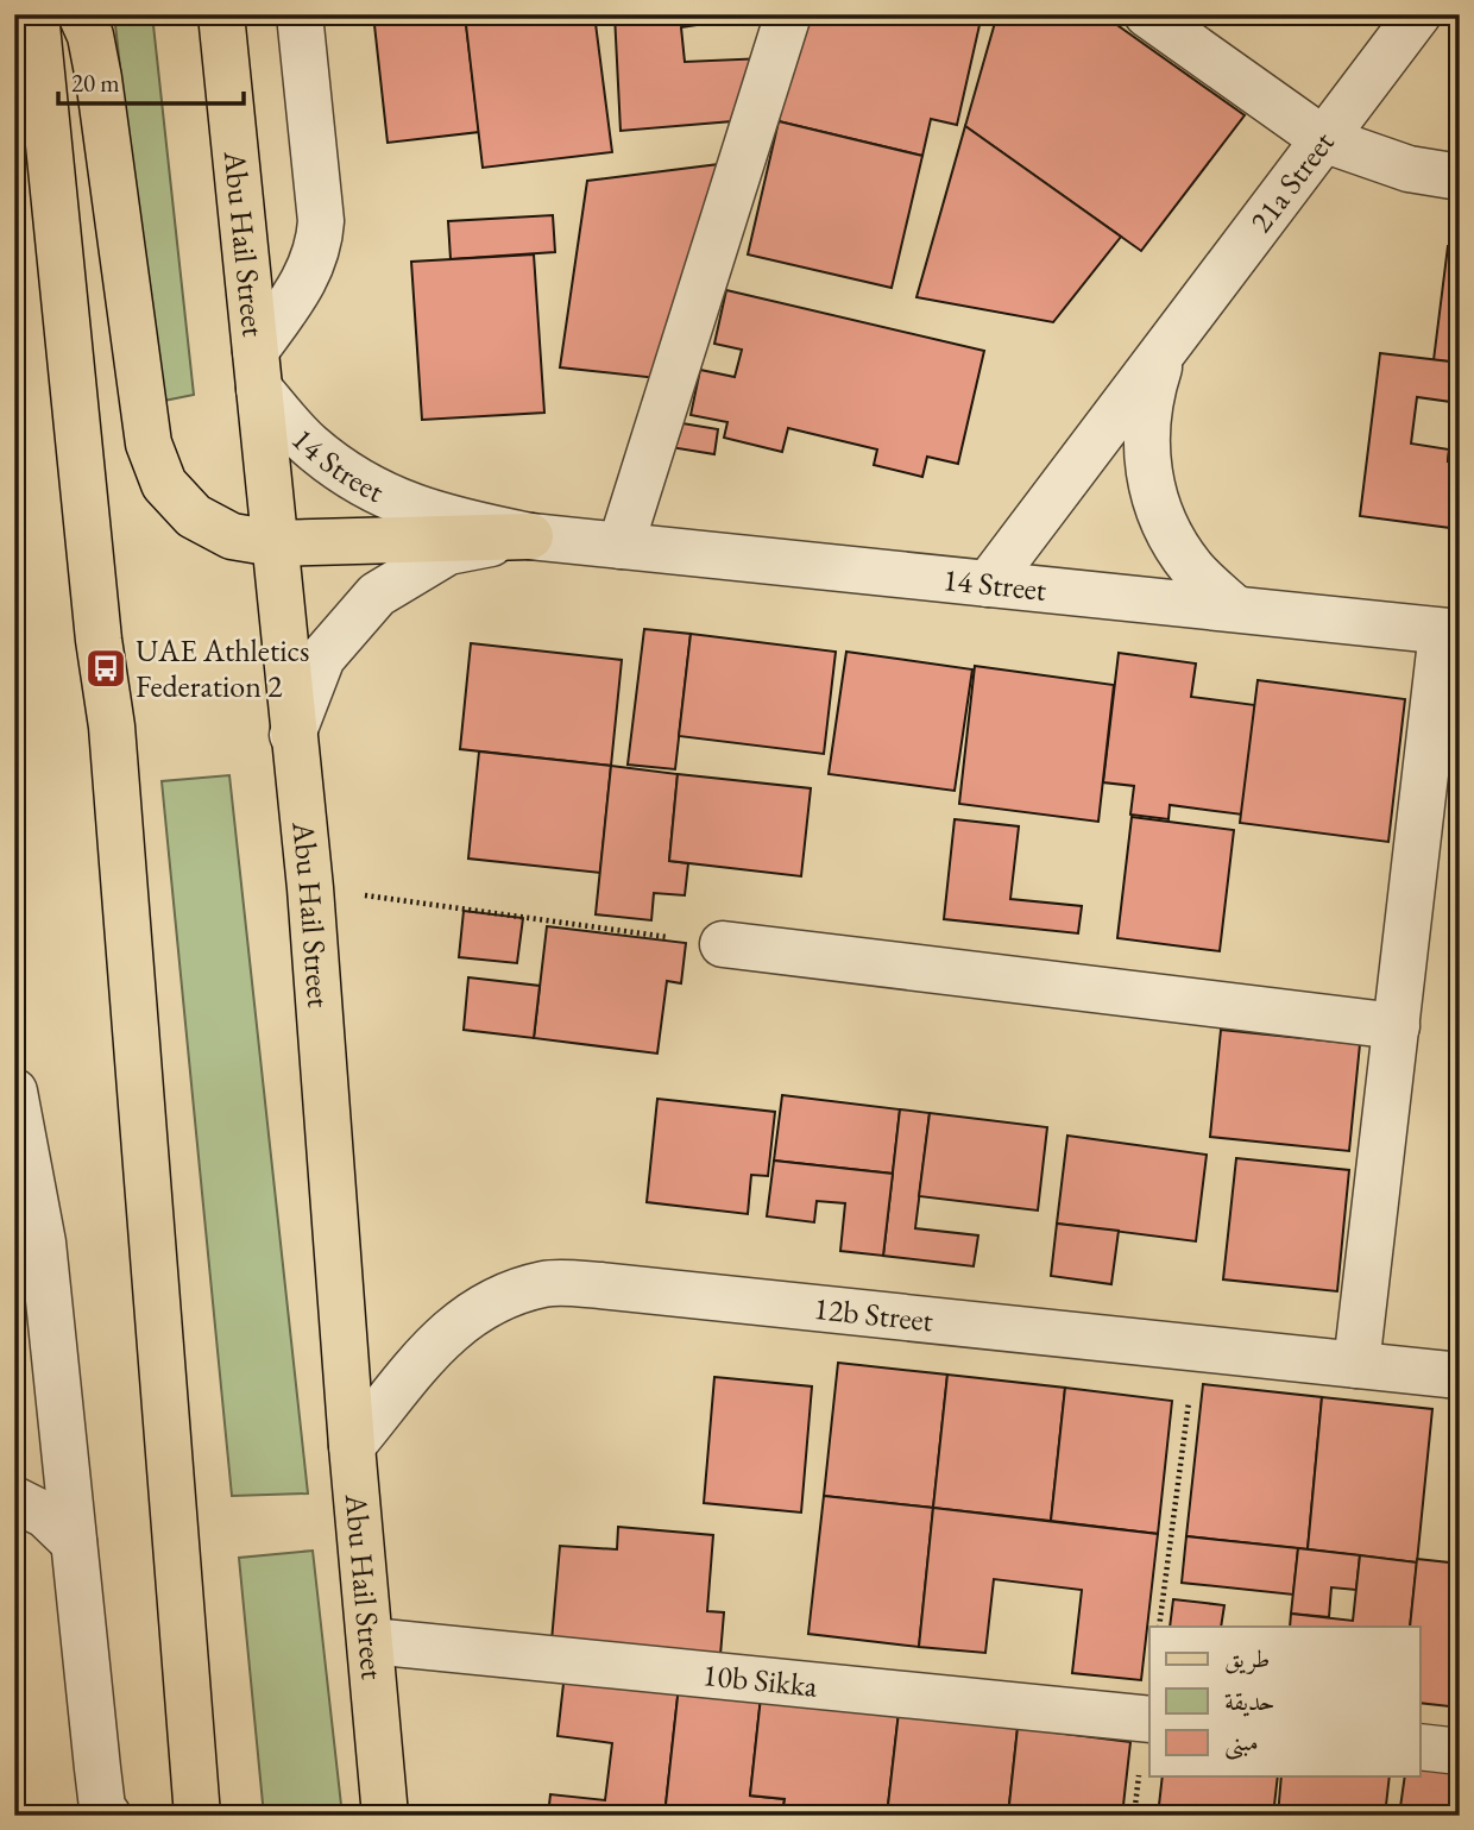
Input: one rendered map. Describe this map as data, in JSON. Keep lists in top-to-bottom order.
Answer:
{
  "streets": {
    "main road": ["Abu Hail Street"],
    "street": [
      "21a Street",
      "14 Street",
      "12b Street",
      "10b Sikka"
    ]
  },
  "crossings": [
    ["21a Street", "14 Street"],
    ["Abu Hail Street", "14 Street"],
    ["Abu Hail Street", "12b Street"],
    ["Abu Hail Street", "10b Sikka"]
  ],
  "places": {
    "bus stop": ["UAE Athletics Federation 2"]
  },
  "legend": ["طريق", "حديقة", "مبنى"],
  "scale_bar": "20 m"
}
